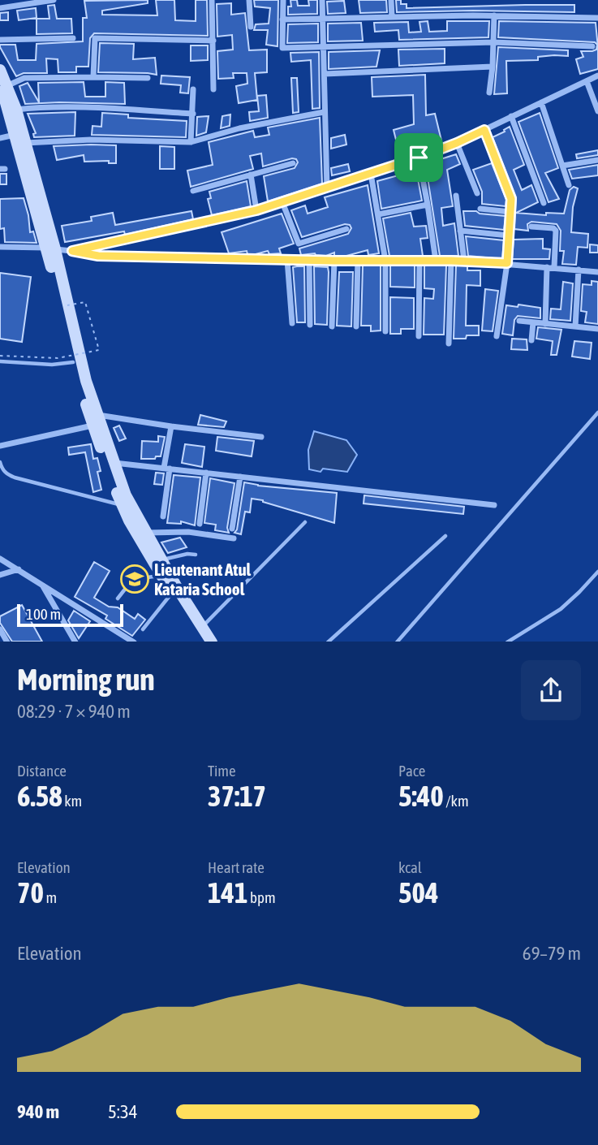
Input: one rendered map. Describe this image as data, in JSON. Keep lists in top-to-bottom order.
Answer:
{
  "places": {
    "school or university": ["Lieutenant Atul Kataria School"]
  },
  "scale_bar": "100 m",
  "page": {
    "scale": "100 m",
    "heading": ["Morning run", "08:29 · 7 × 940 m"],
    "stats": [
      ["Distance", "6.58 km"],
      ["Time", "37:17"],
      ["Pace", "5:40 /km"],
      ["Elevation", "70 m"],
      ["Heart rate", "141 bpm"],
      ["kcal", "504"]
    ],
    "chart": ["Elevation", "69–79 m"],
    "list": [
      {
        "name": "940 m",
        "note": "5:34"
      }
    ]
  }
}
